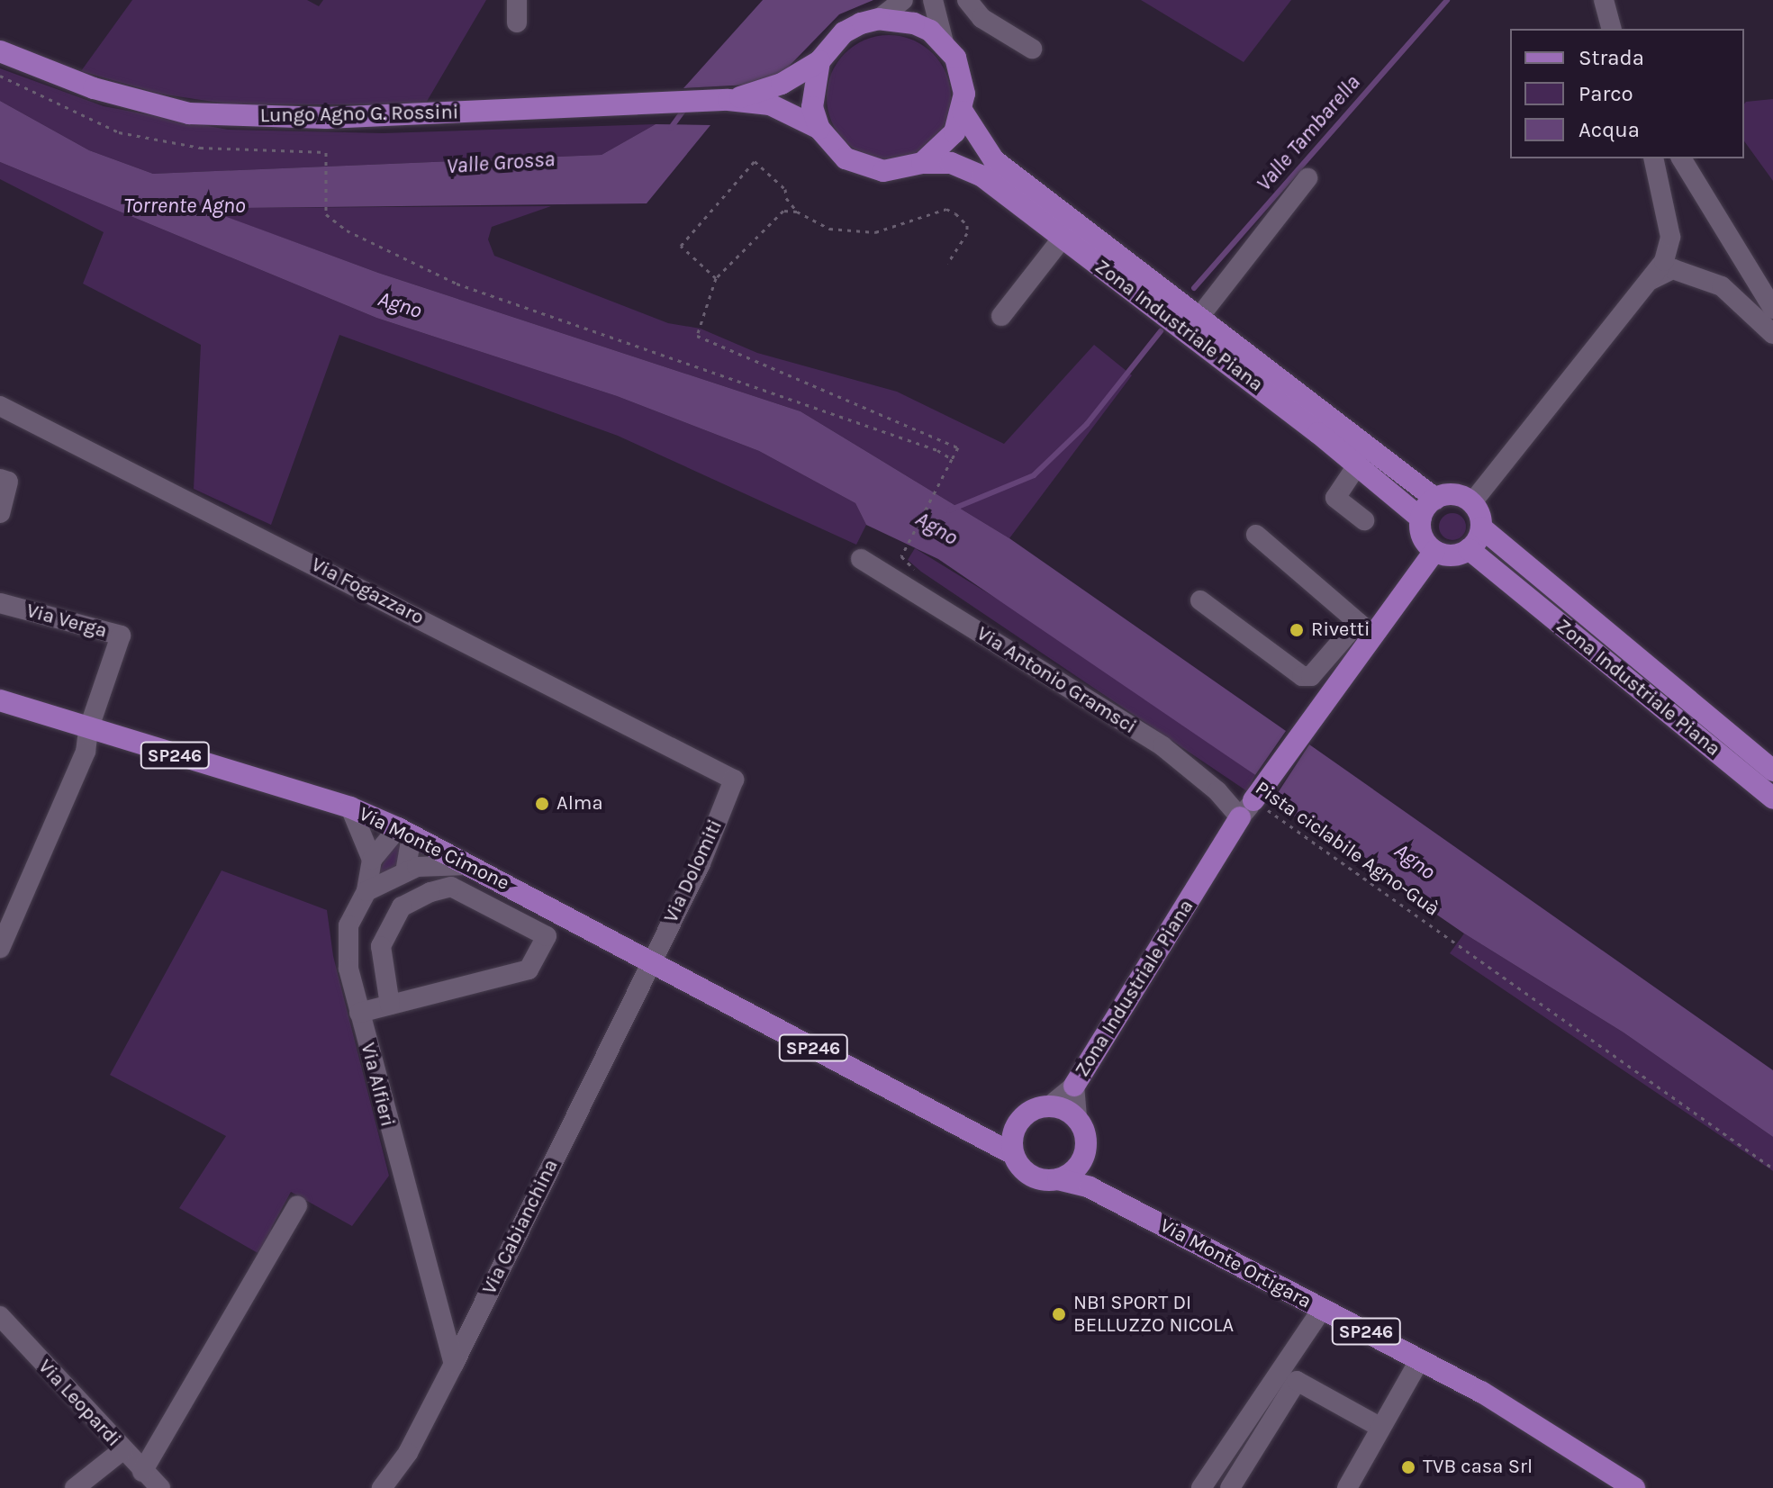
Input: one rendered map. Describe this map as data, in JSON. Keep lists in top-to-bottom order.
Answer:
{
  "streets": {
    "main road": [
      "Lungo Agno G. Rossini",
      "Zona Industriale Piana",
      "SP246",
      "Via Monte Cimone",
      "Via Monte Ortigara"
    ],
    "street": [
      "Via Fogazzaro",
      "Via Verga",
      "Via Antonio Gramsci",
      "Via Dolomiti",
      "Via Alfieri",
      "Via Cabianchina",
      "Via Leopardi"
    ],
    "path": ["Pista ciclabile Agno-Guà"]
  },
  "crossings": [
    ["Lungo Agno G. Rossini", "Zona Industriale Piana"],
    ["Zona Industriale Piana", "Via Antonio Gramsci"],
    ["Zona Industriale Piana", "Pista ciclabile Agno-Guà"],
    ["Via Fogazzaro", "Via Dolomiti"],
    ["Via Verga", "Via Monte Cimone"],
    ["Via Antonio Gramsci", "Pista ciclabile Agno-Guà"],
    ["SP246", "Via Monte Cimone"],
    ["SP246", "Via Dolomiti"],
    ["SP246", "Via Cabianchina"],
    ["Via Monte Cimone", "Via Dolomiti"],
    ["Via Monte Cimone", "Via Cabianchina"],
    ["Via Dolomiti", "Via Cabianchina"],
    ["Via Alfieri", "Via Cabianchina"]
  ],
  "water": [
    "Valle Tambarella",
    "Valle Grossa",
    "Torrente Agno",
    "Agno"
  ],
  "places": [
    "Rivetti",
    "Alma",
    "NB1 SPORT DI BELLUZZO NICOLA",
    "TVB casa Srl"
  ],
  "legend": ["Strada", "Parco", "Acqua"]
}
